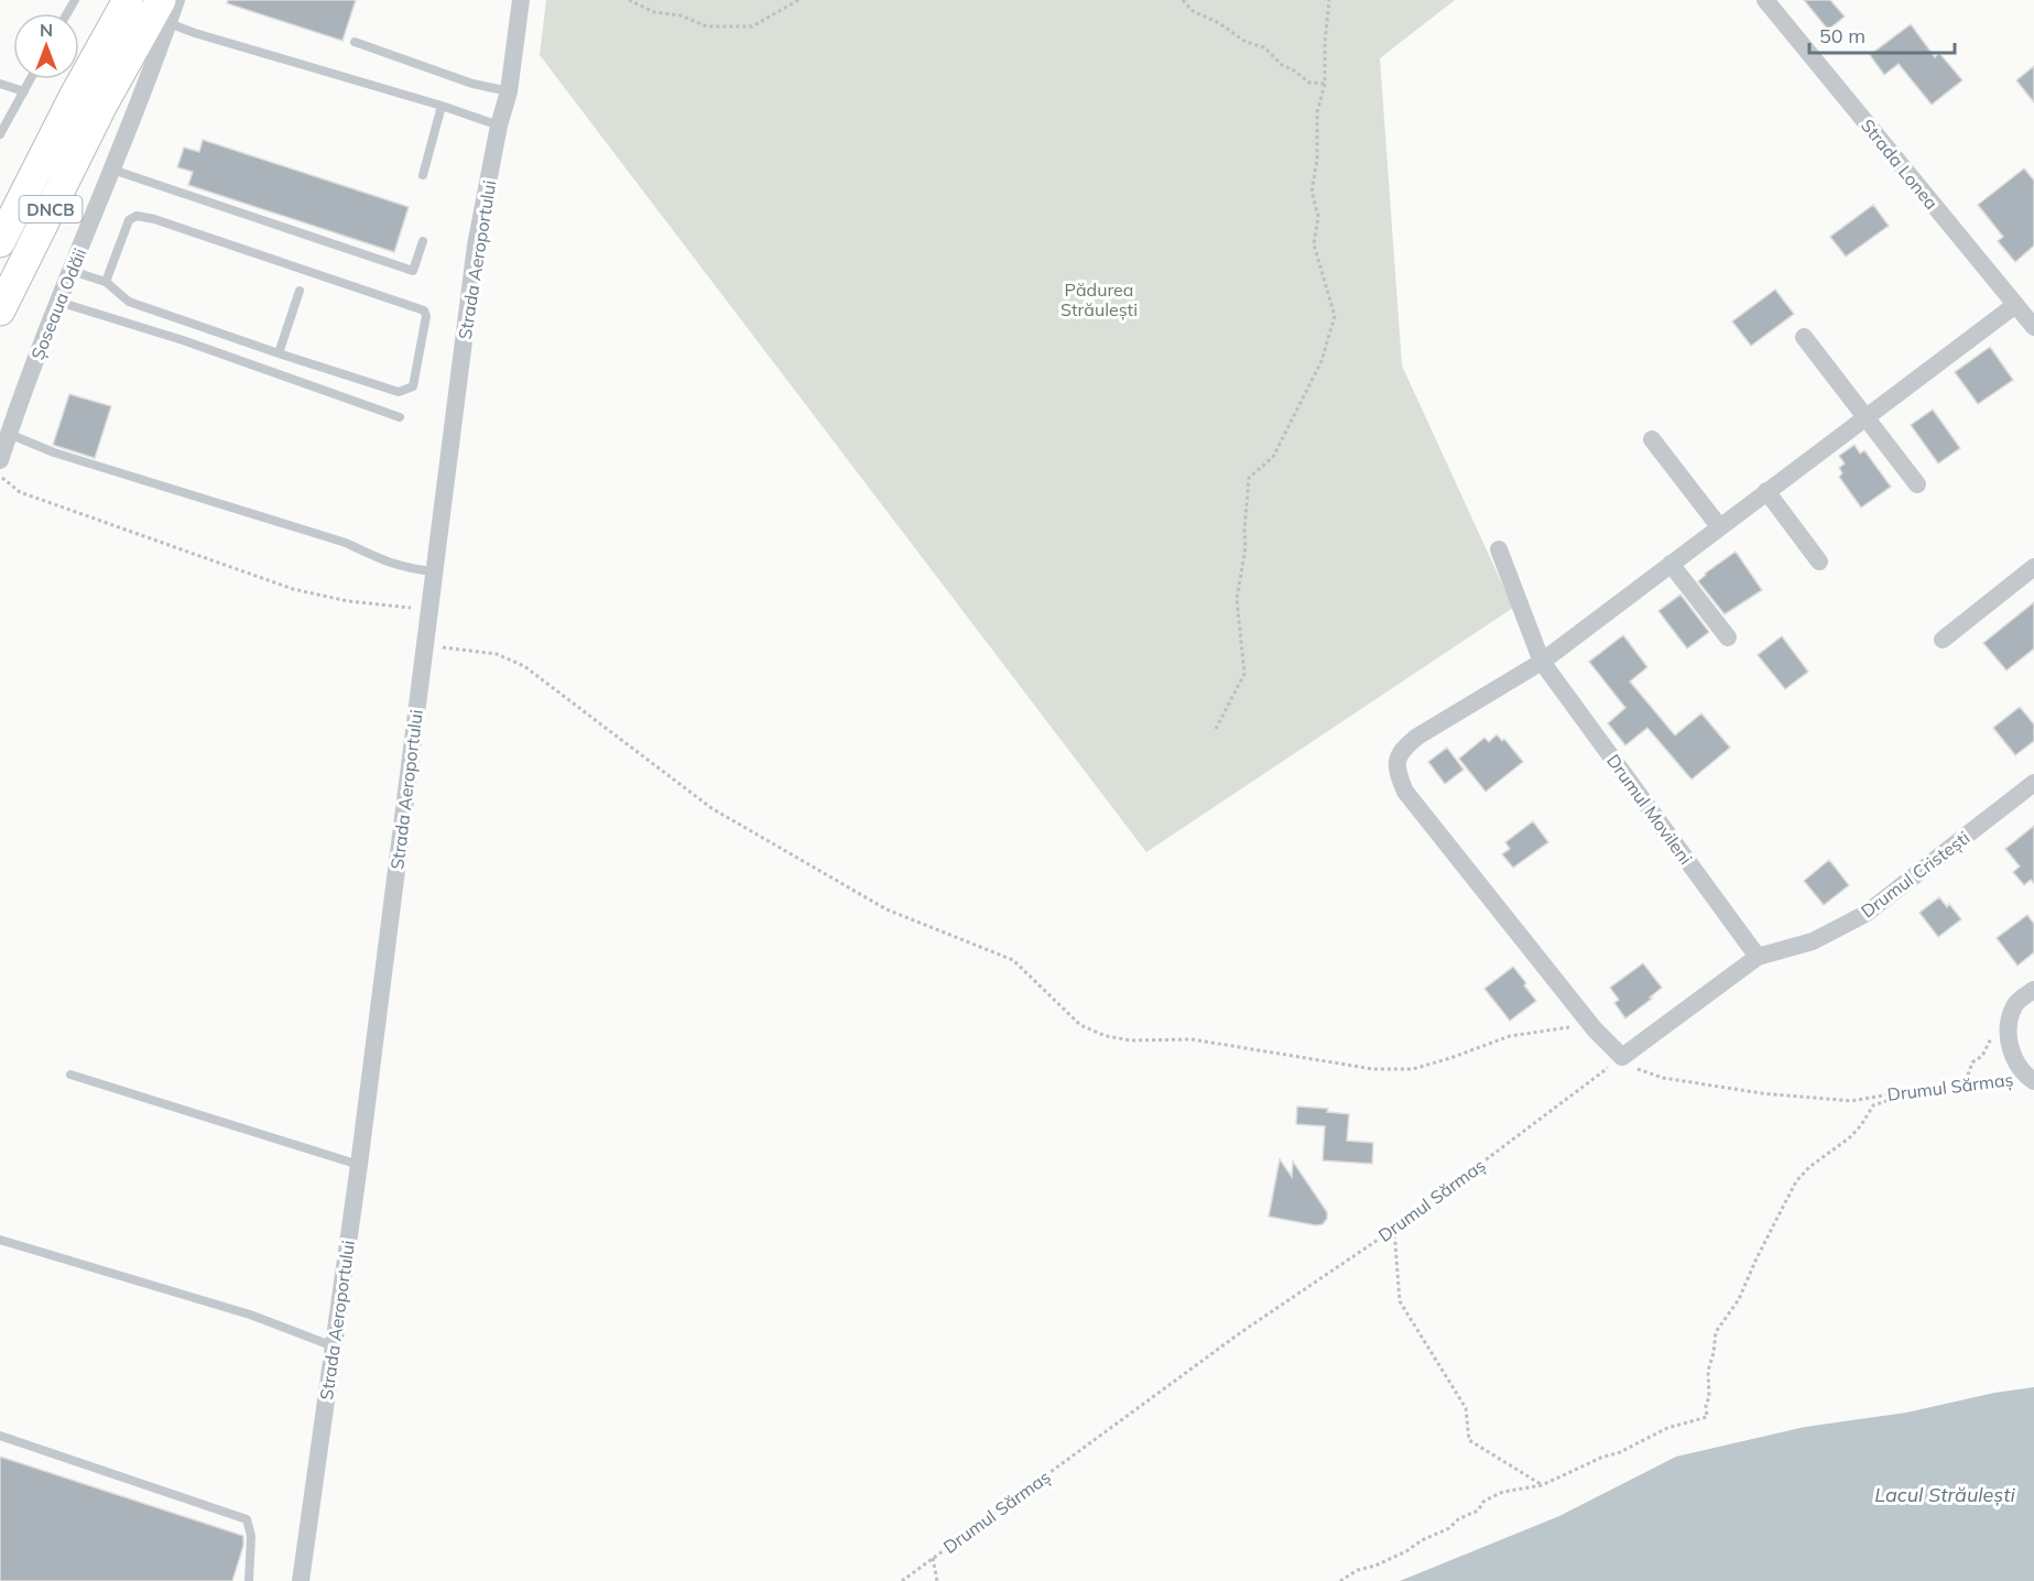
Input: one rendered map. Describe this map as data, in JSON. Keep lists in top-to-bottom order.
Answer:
{
  "streets": {
    "main road": ["DNCB", "Șoseaua Odăii"],
    "street": [
      "Strada Lonea",
      "Strada Aeroportului",
      "Drumul Movileni",
      "Drumul Cristești",
      "Drumul Sărmaș"
    ]
  },
  "crossings": [
    ["Drumul Movileni", "Drumul Cristești"],
    ["Drumul Cristești", "Drumul Sărmaș"]
  ],
  "water": ["Lacul Străulești"],
  "parks": ["Pădurea Străulești"],
  "scale_bar": "50 m",
  "north": "top"
}
